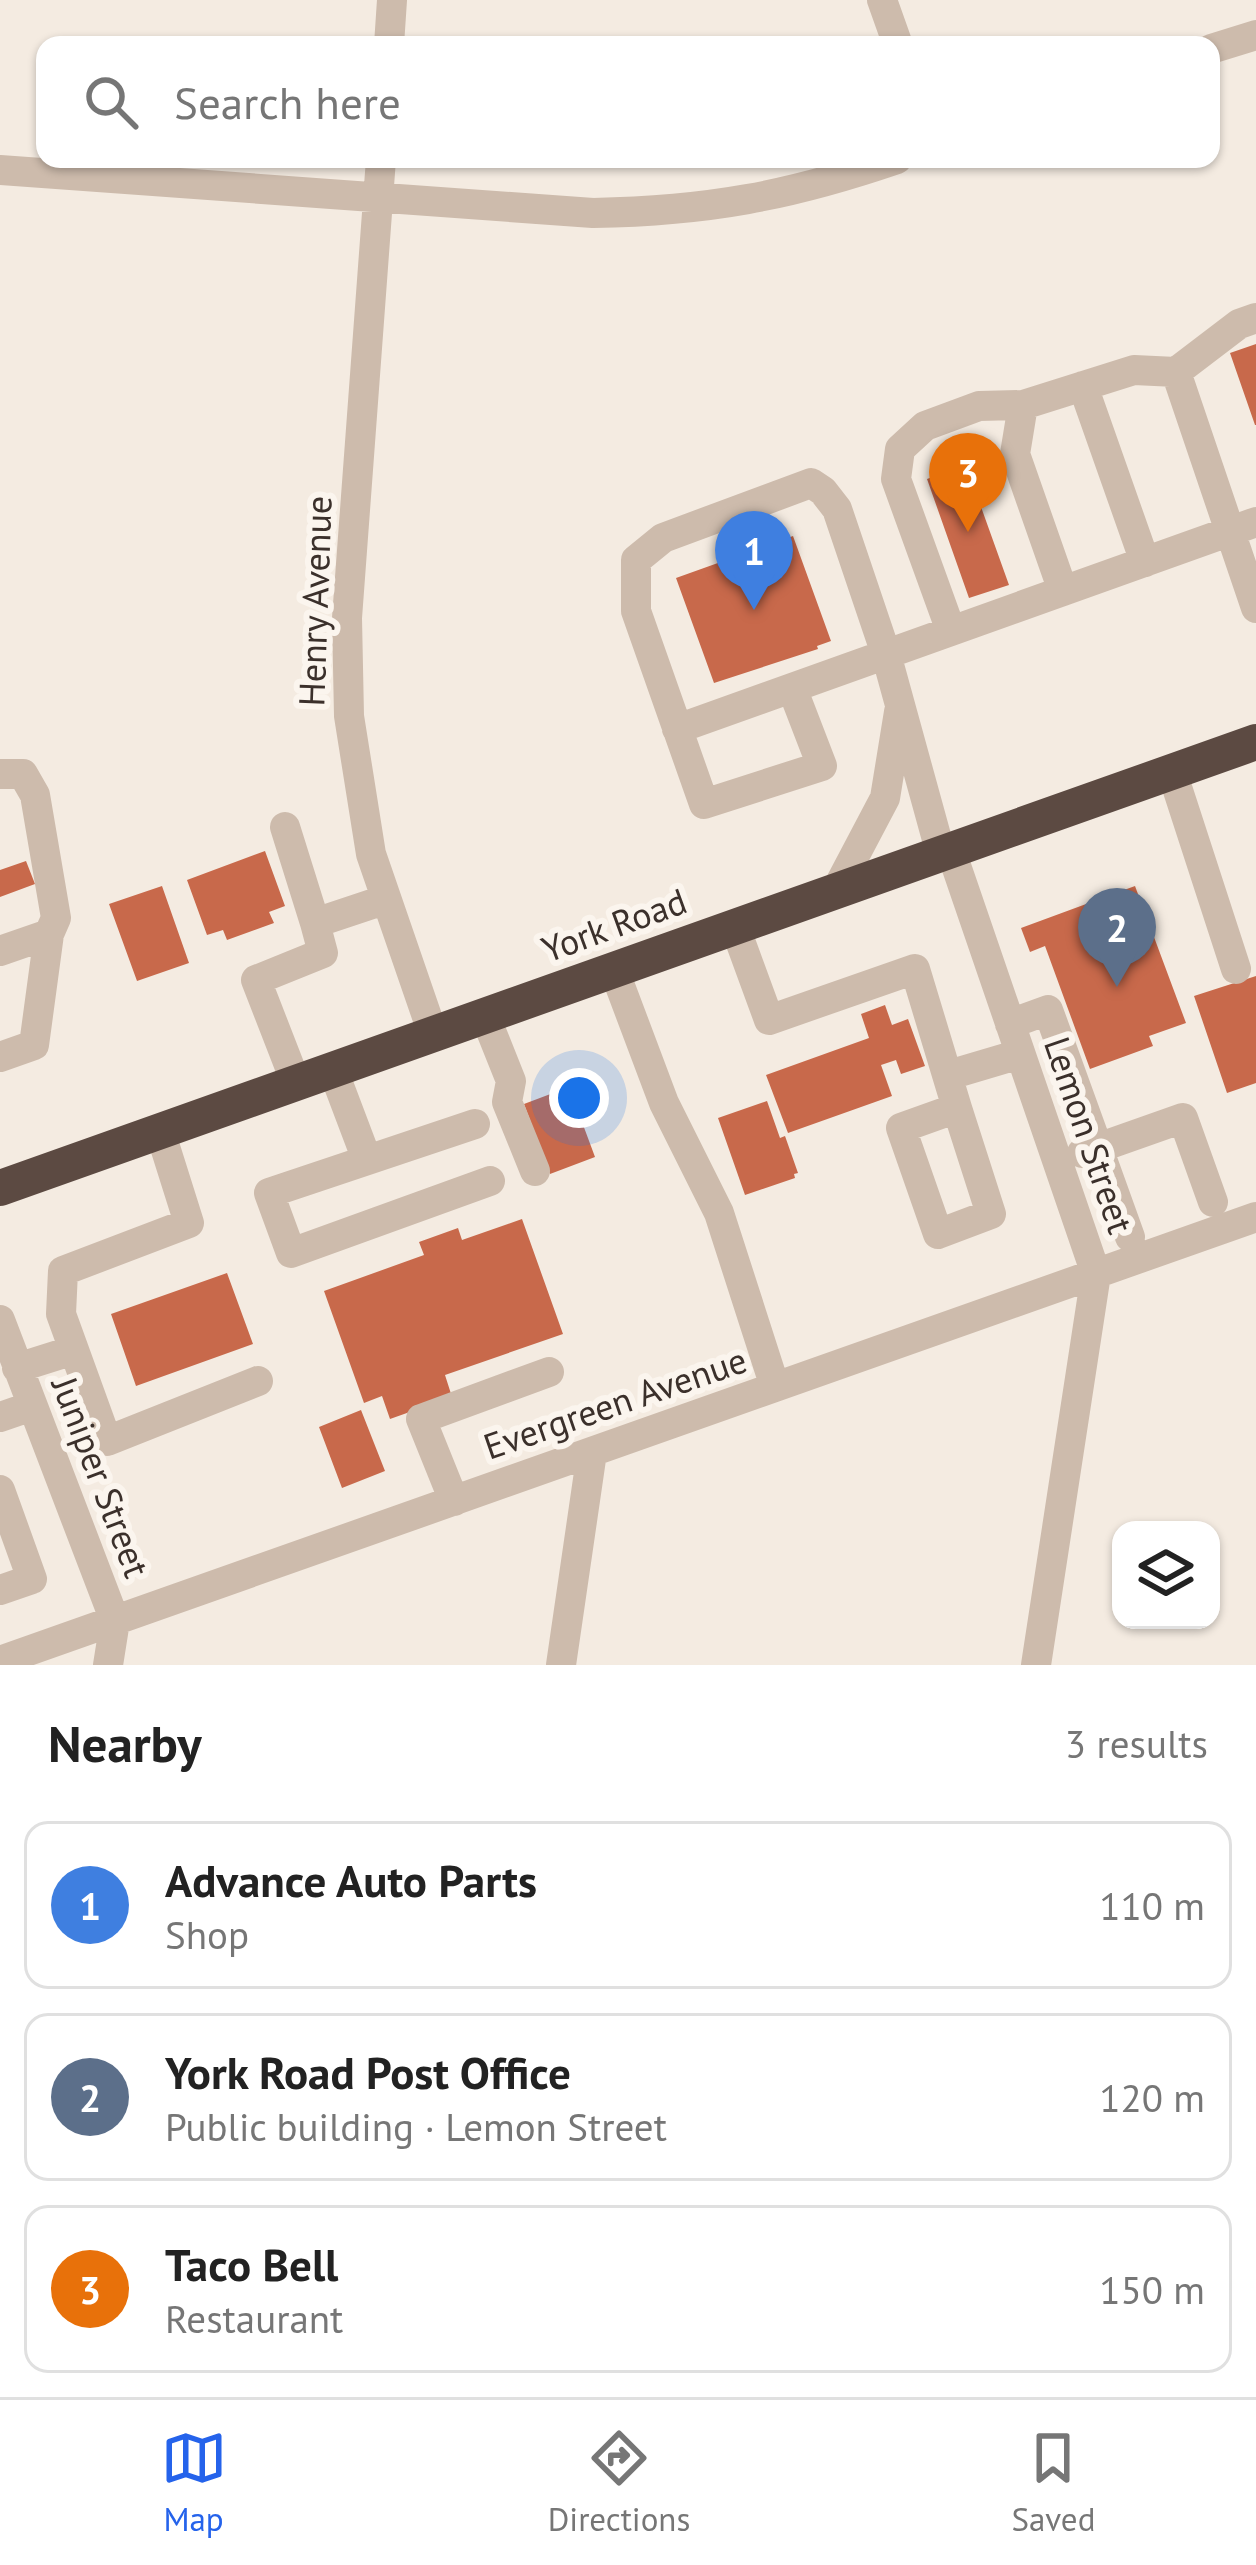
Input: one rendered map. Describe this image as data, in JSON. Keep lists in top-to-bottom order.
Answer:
{
  "streets": {
    "highway": ["York Road"],
    "street": [
      "Henry Avenue",
      "Lemon Street",
      "Evergreen Avenue",
      "Juniper Street"
    ]
  },
  "crossings": [
    ["Henry Avenue", "York Road"],
    ["York Road", "Lemon Street"],
    ["Lemon Street", "Evergreen Avenue"],
    ["Evergreen Avenue", "Juniper Street"]
  ],
  "page": {
    "search": "Search here",
    "pins": ["3", "1", "2"],
    "heading": ["Nearby", "3 results"],
    "list": [
      {
        "mark": "1",
        "name": "Advance Auto Parts",
        "note": "Shop",
        "value": "110 m"
      },
      {
        "mark": "2",
        "name": "York Road Post Office",
        "note": "Public building · Lemon Street",
        "value": "120 m"
      },
      {
        "mark": "3",
        "name": "Taco Bell",
        "note": "Restaurant",
        "value": "150 m"
      }
    ],
    "nav": ["Map", "Directions", "Saved"]
  }
}
